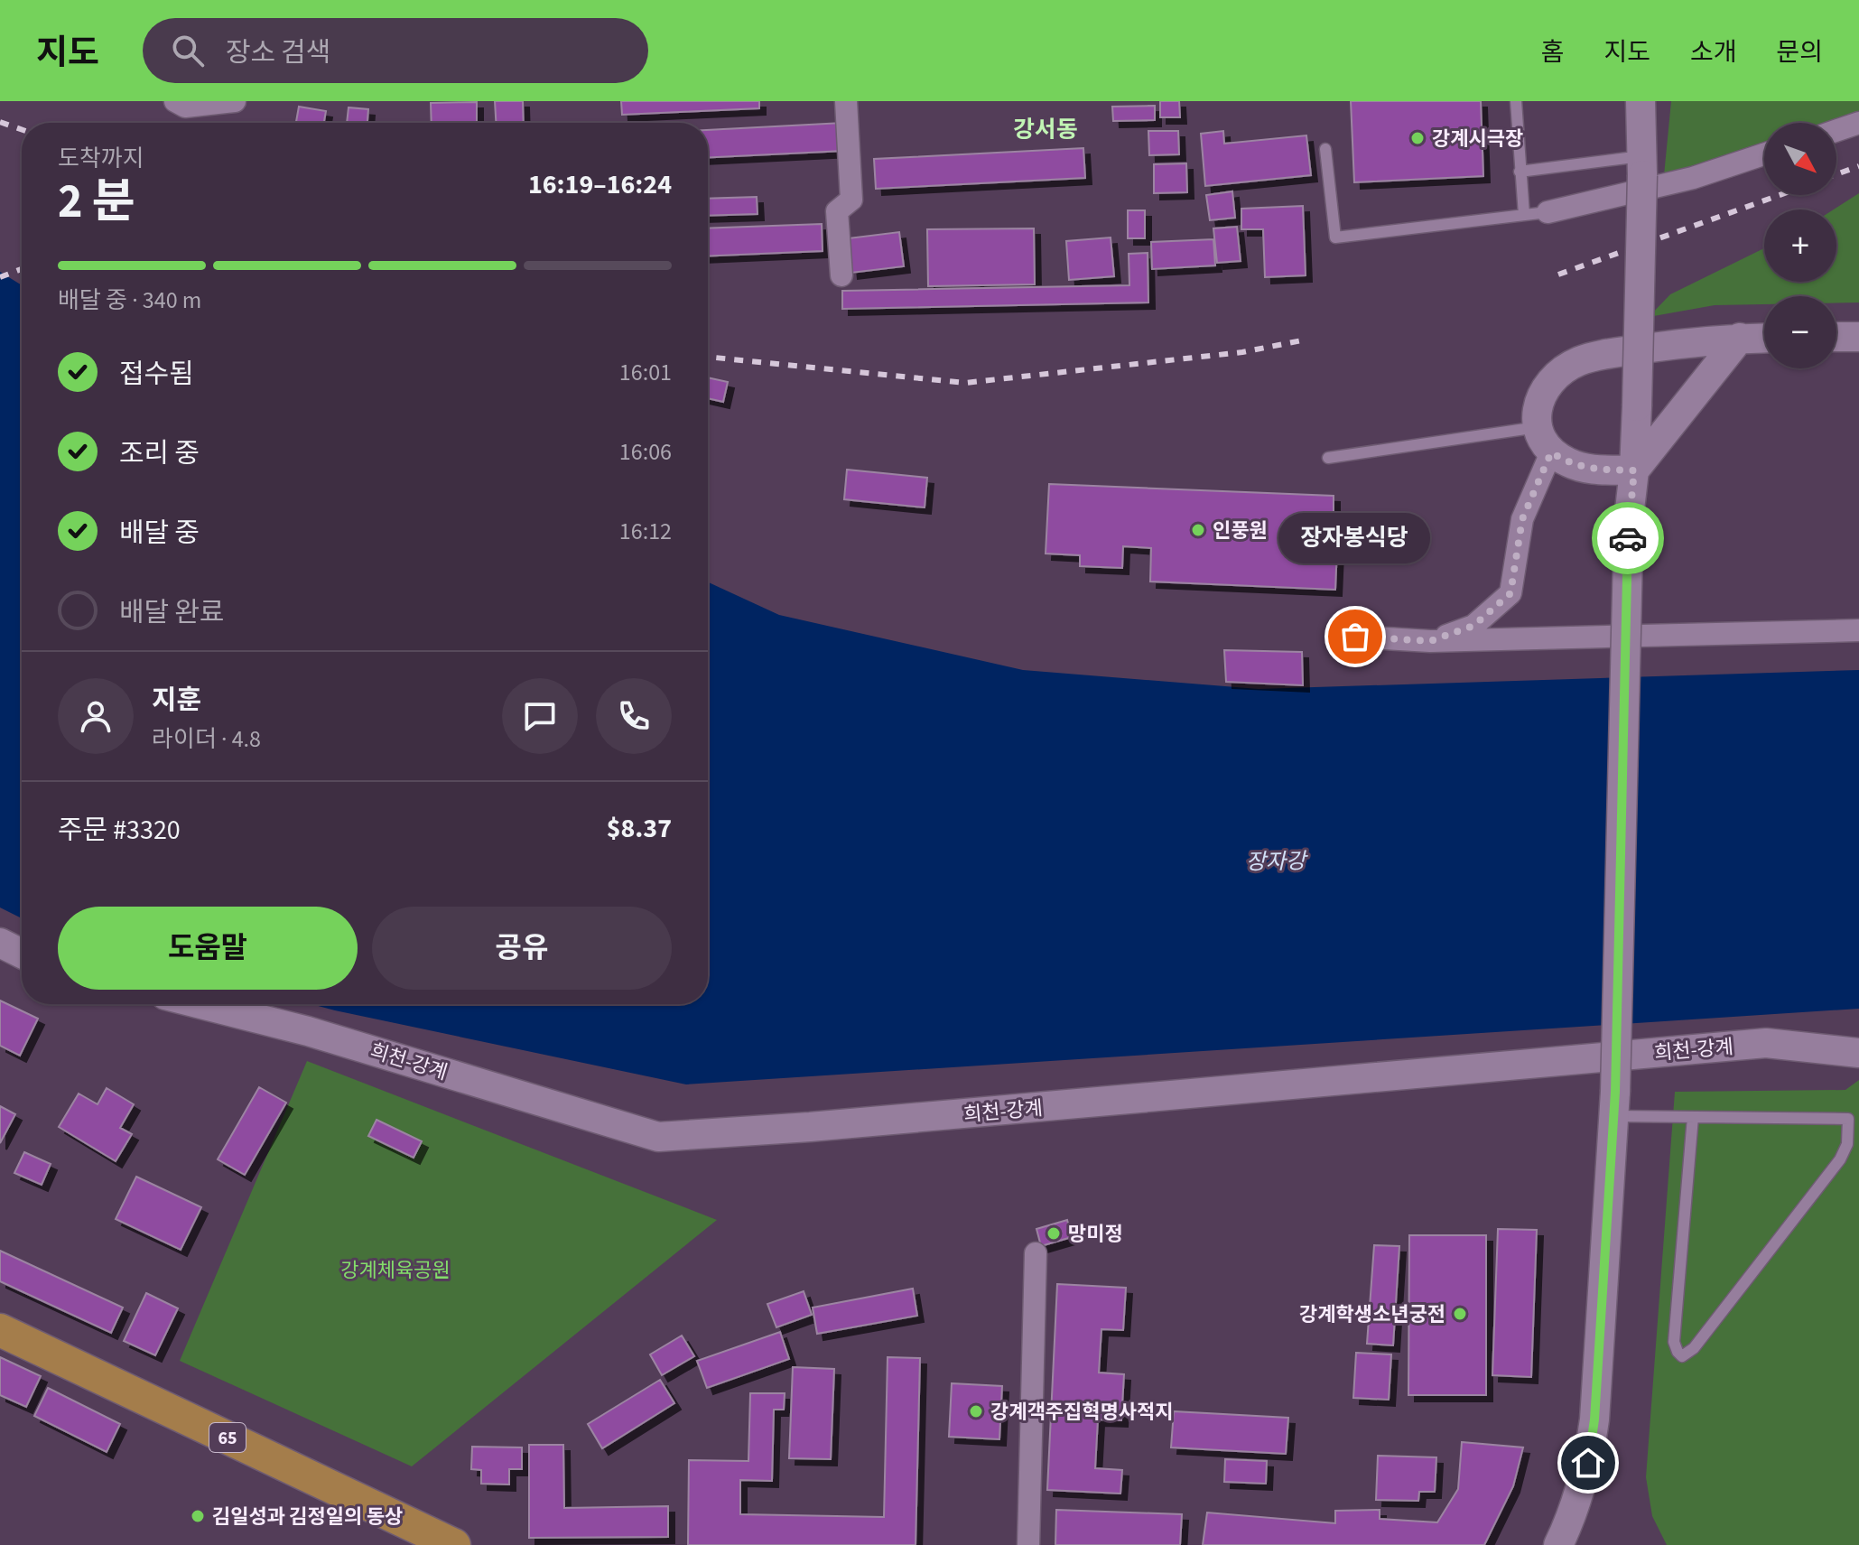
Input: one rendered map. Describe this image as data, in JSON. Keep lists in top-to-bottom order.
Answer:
{
  "streets": {
    "main road": ["희천-강계", "65"]
  },
  "districts": ["강서동"],
  "water": ["장자강"],
  "parks": ["강계체육공원"],
  "places": [
    "강계시극장",
    "인풍원",
    "장자봉식당",
    "망미정",
    "강계학생소년궁전",
    "강계객주집혁명사적지",
    "김일성과 김정일의 동상"
  ],
  "north": "bottom right",
  "page": {
    "header": "지도",
    "search": "장소 검색",
    "nav": [
      "홈",
      "지도",
      "소개",
      "문의"
    ],
    "map_buttons": ["+", "−"],
    "heading": ["2 분", "도착까지", "16:19–16:24"],
    "panel": [
      "지훈",
      "라이더 · 4.8",
      "주문 #3320",
      "$8.37"
    ],
    "bar": "배달 중 · 340 m",
    "list": [
      ["접수됨", "16:01"],
      ["조리 중", "16:06"],
      ["배달 중", "16:12"],
      "배달 완료"
    ],
    "bubble": "장자봉식당",
    "buttons": ["도움말", "공유"]
  }
}
